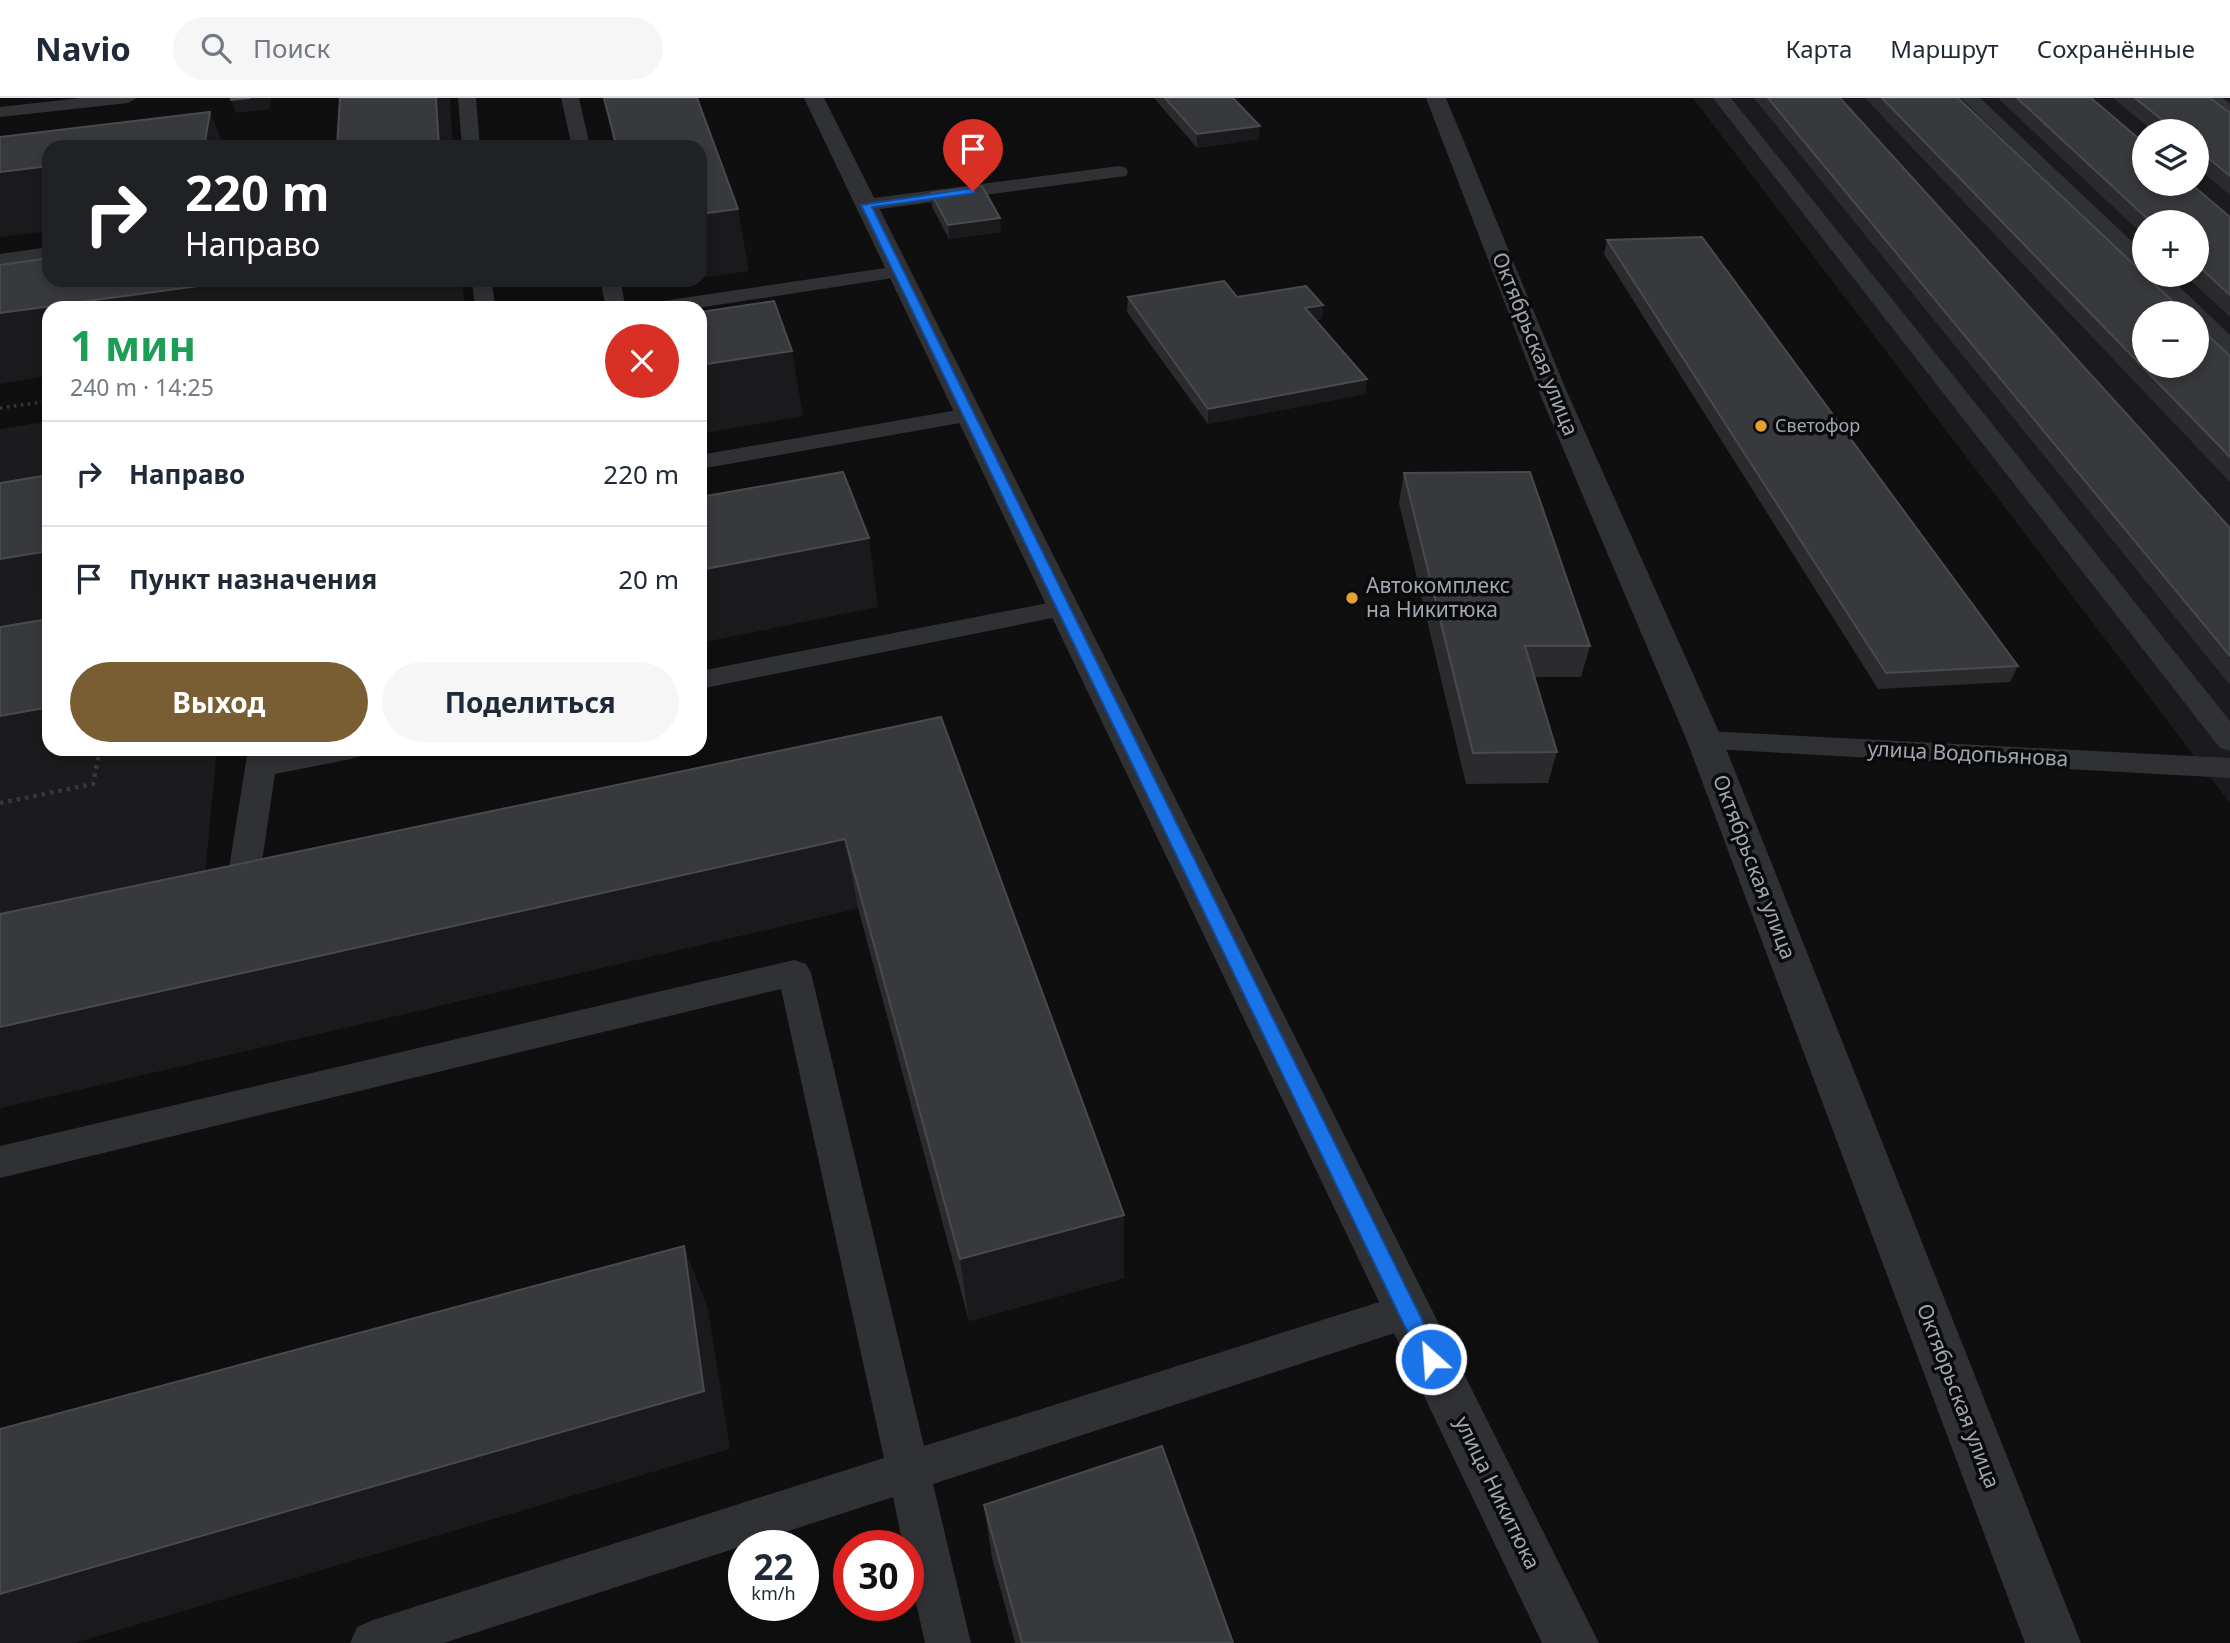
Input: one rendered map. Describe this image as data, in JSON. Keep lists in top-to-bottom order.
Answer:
{
  "streets": {
    "street": ["Октябрьская улица", "улица Никитюка"],
    "lane": ["улица Водопьянова"]
  },
  "crossings": [
    ["Октябрьская улица", "улица Водопьянова"]
  ],
  "places": ["Светофор", "Автокомплекс на Никитюка"],
  "page": {
    "header": "Navio",
    "search": "Поиск",
    "nav": ["Карта", "Маршрут", "Сохранённые"],
    "map_buttons": ["+", "−"],
    "turn": ["220 m", "Направо"],
    "heading": ["1 мин", "240 m · 14:25"],
    "list": [
      {
        "name": "Направо",
        "value": "220 m"
      },
      {
        "name": "Пункт назначения",
        "value": "20 m"
      }
    ],
    "buttons": ["Выход", "Поделиться"],
    "speed": "22 km/h",
    "limit": "30"
  }
}
